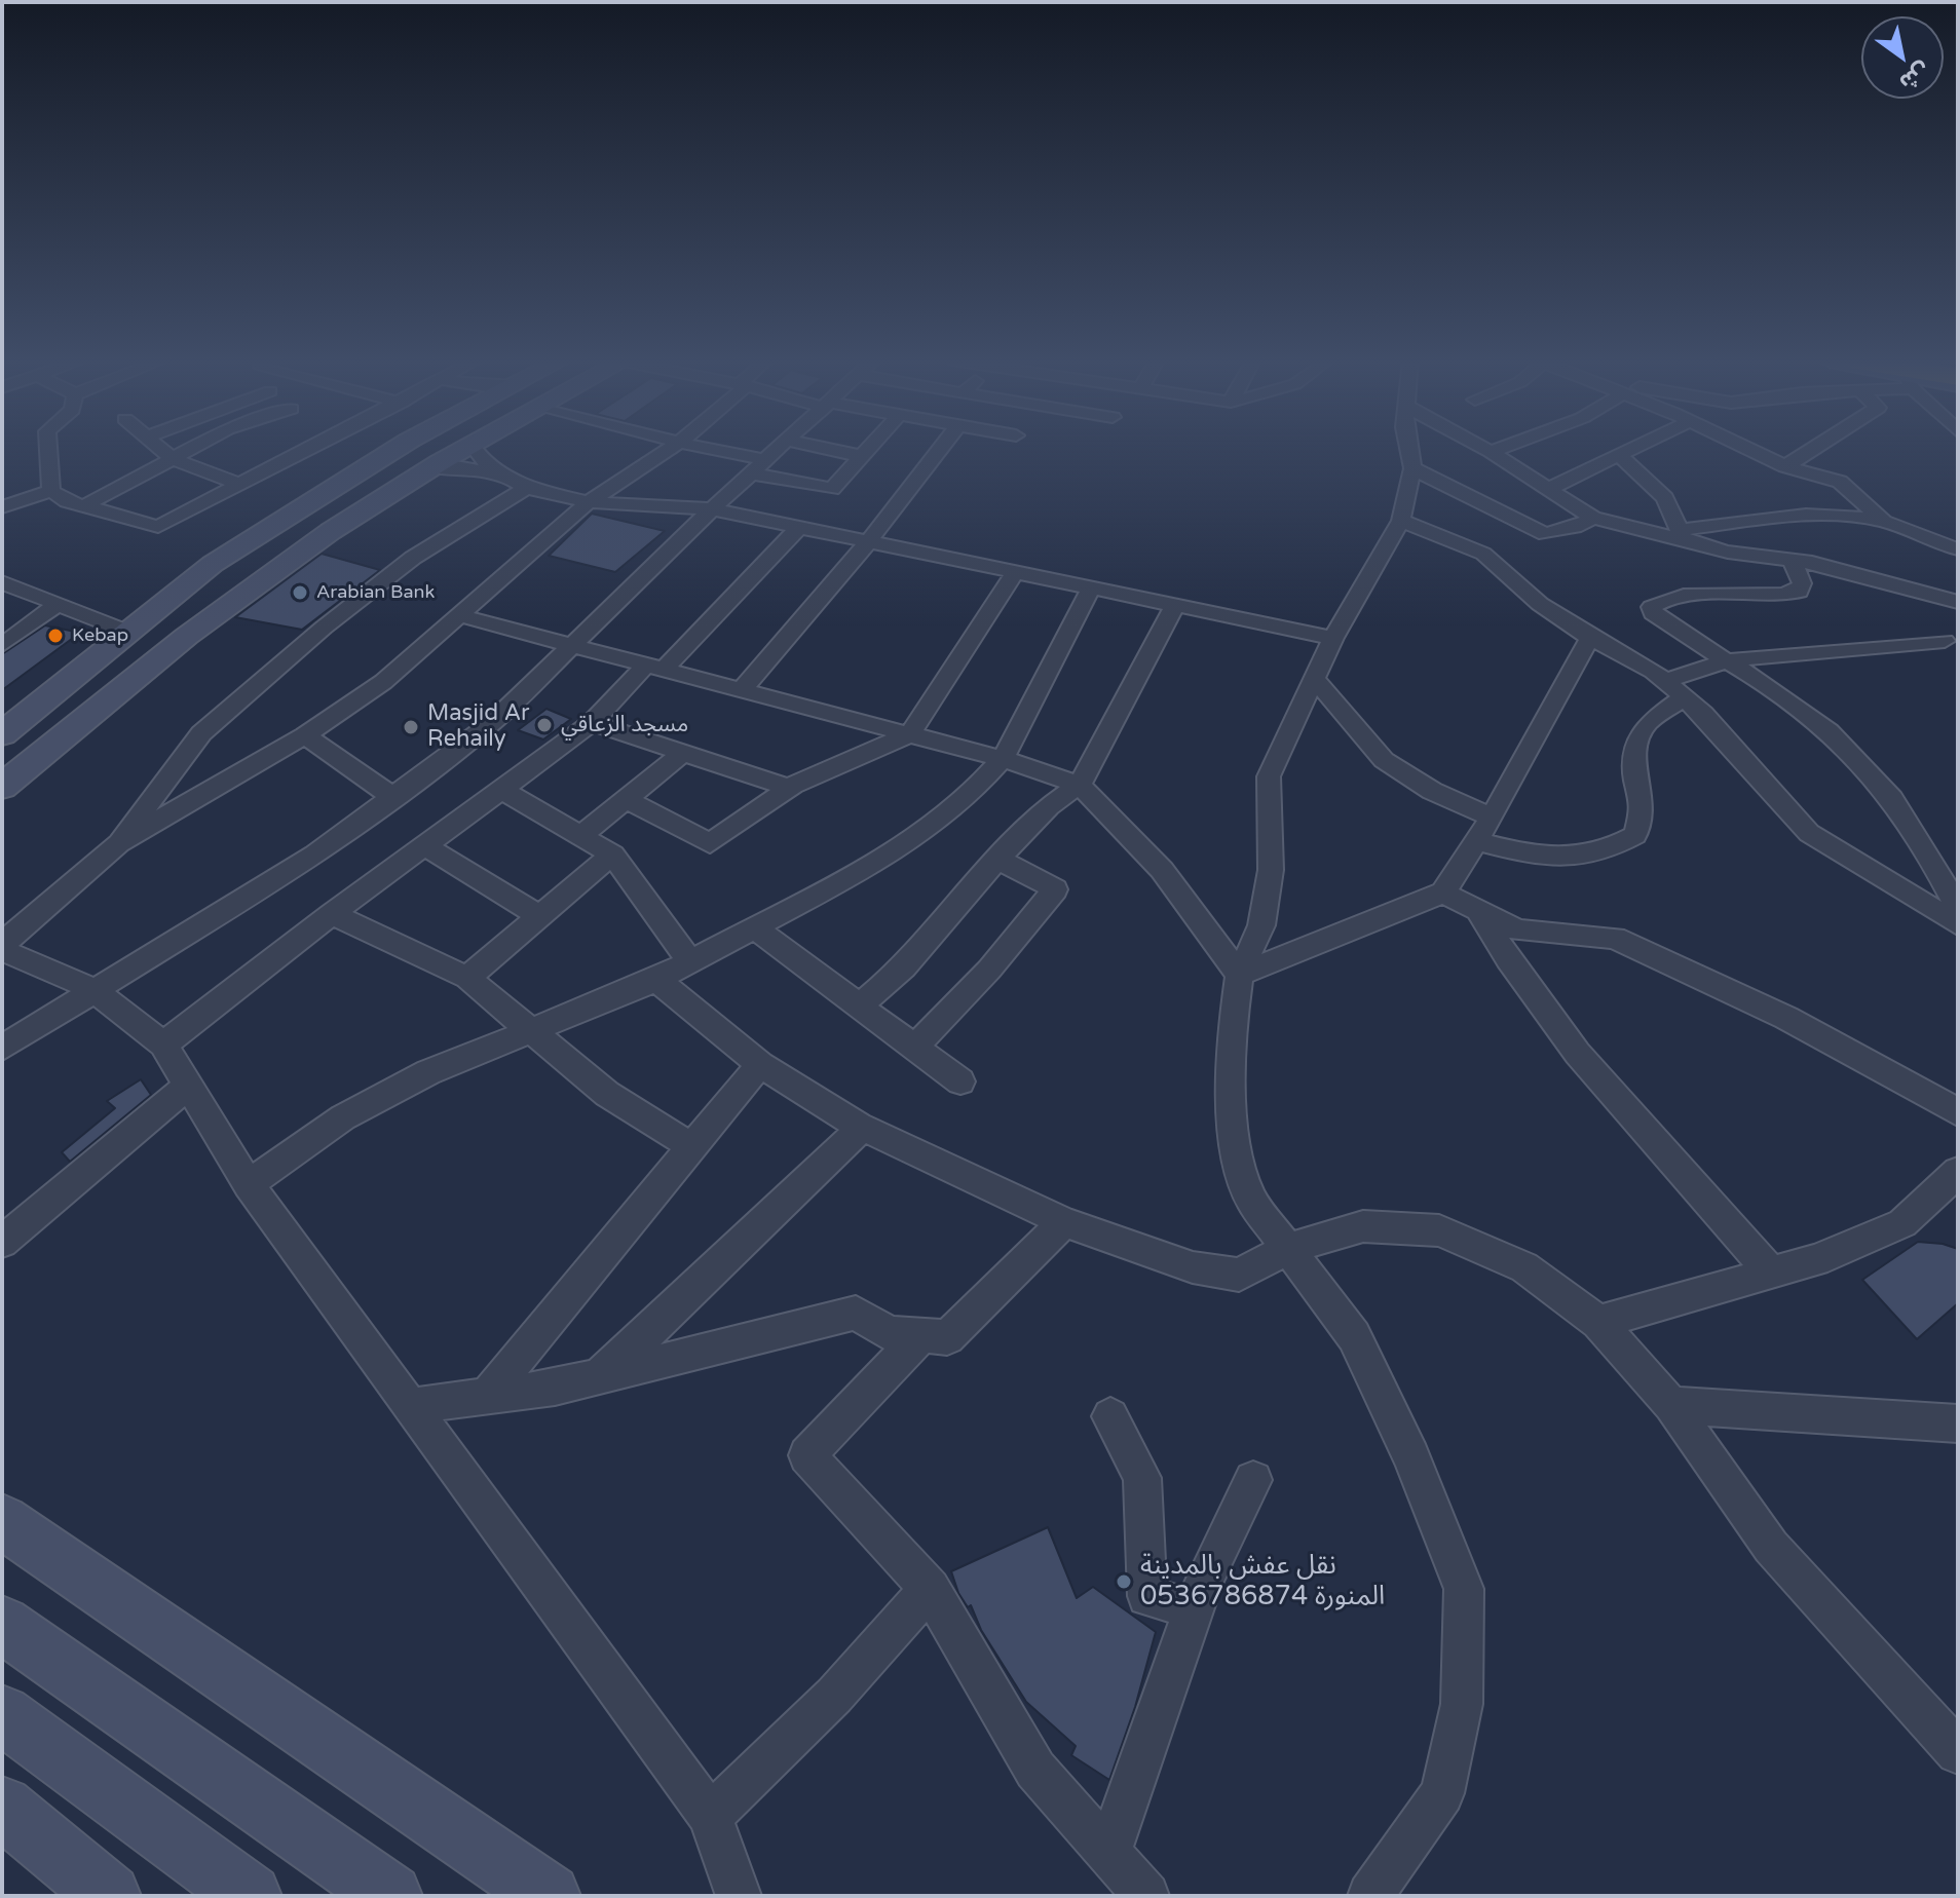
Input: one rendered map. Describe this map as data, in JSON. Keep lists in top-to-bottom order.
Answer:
{
  "places": [
    "Arabian Bank",
    "Kebap",
    "مسجد الزعاقي",
    "Masjid Ar Rehaily",
    "نقل عفش بالمدينة المنورة 0536786874"
  ],
  "north": "bottom right"
}
